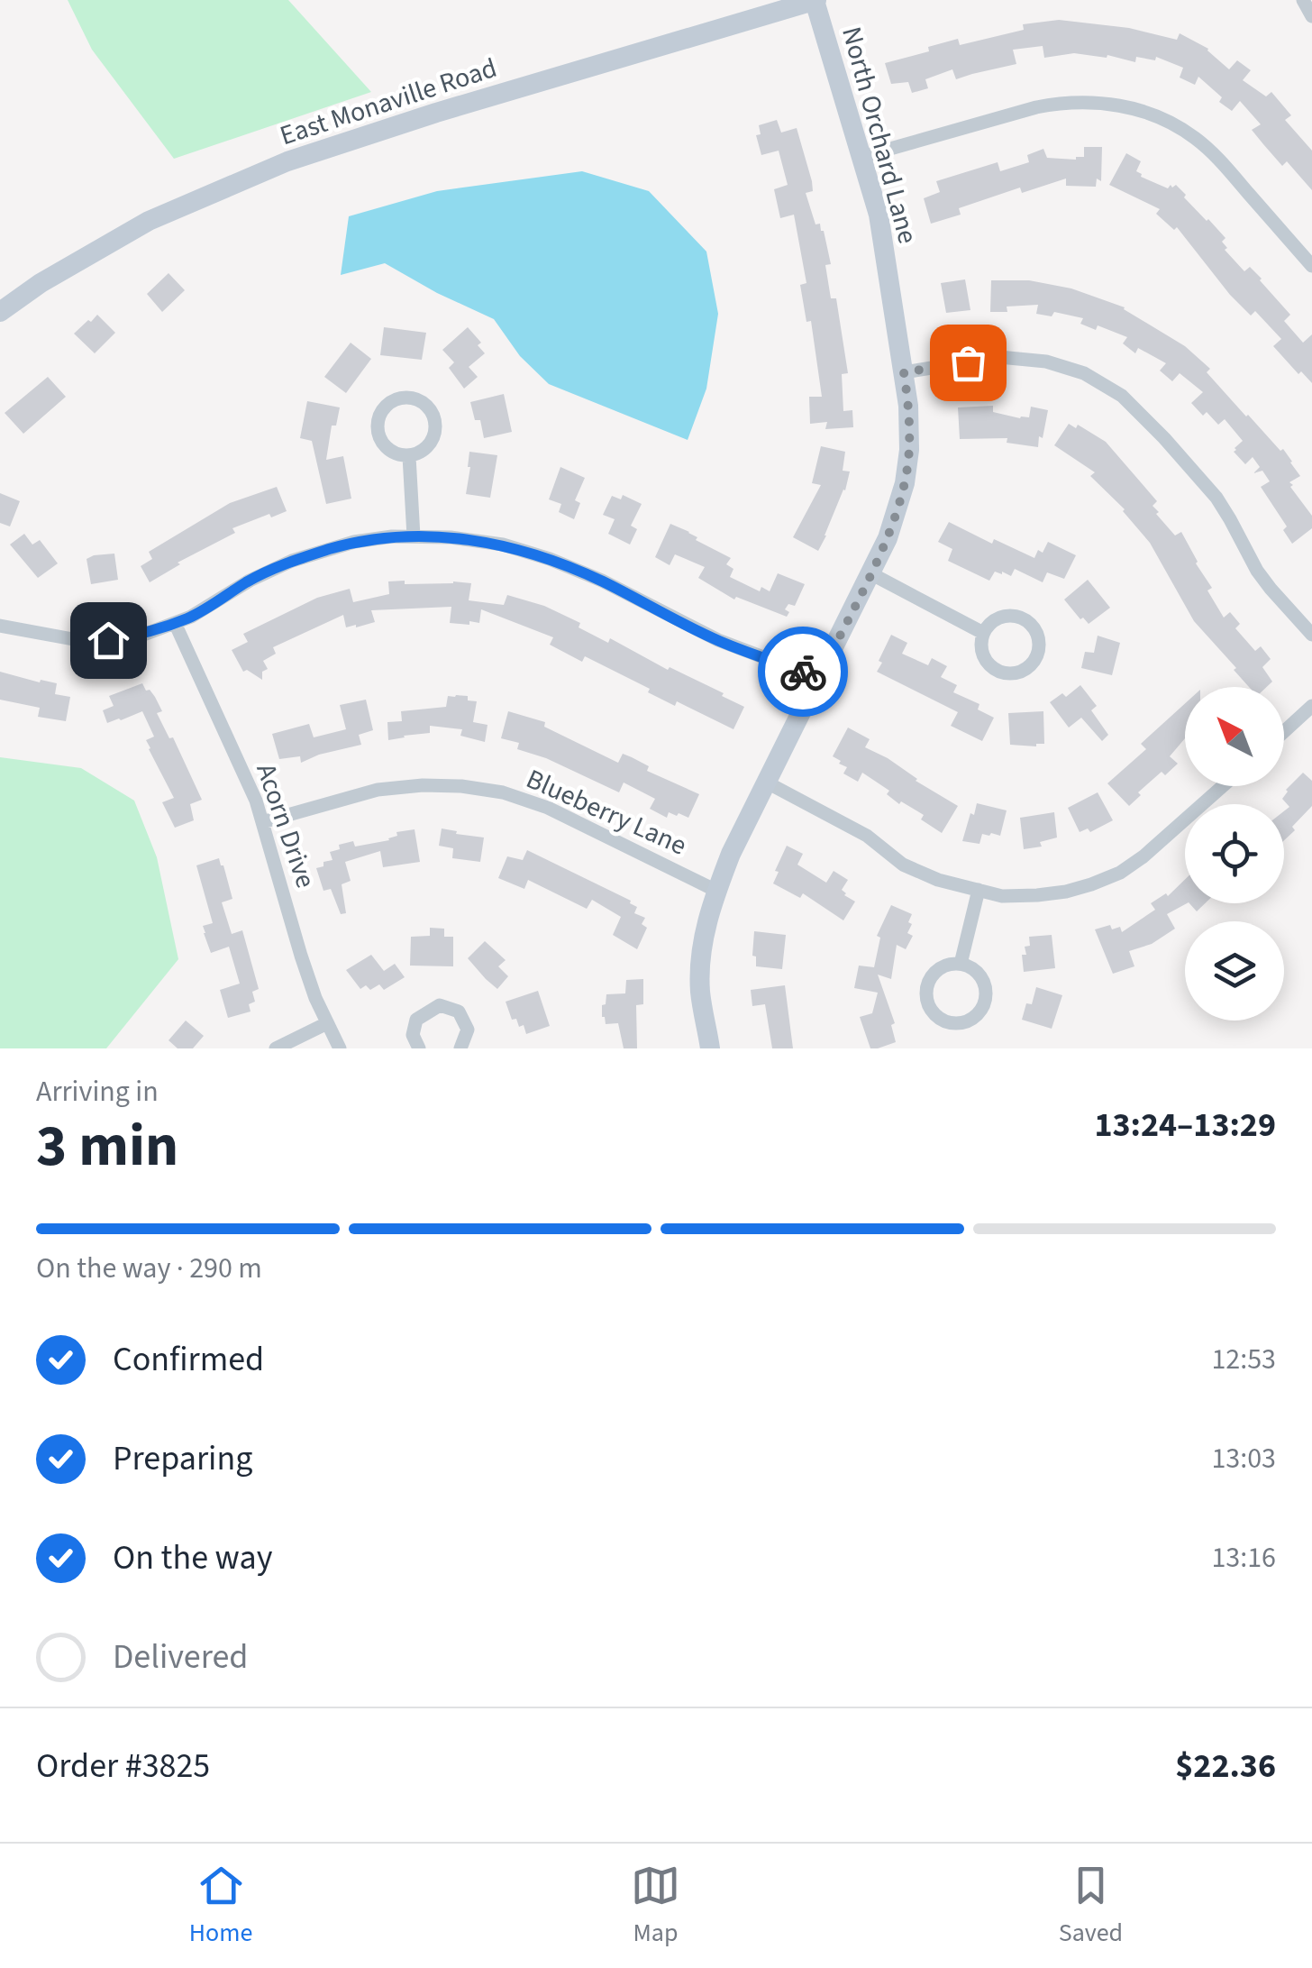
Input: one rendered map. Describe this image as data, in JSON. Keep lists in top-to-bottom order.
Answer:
{
  "streets": {
    "street": [
      "East Monaville Road",
      "North Orchard Lane",
      "Blueberry Lane",
      "Acorn Drive"
    ]
  },
  "crossings": [
    ["East Monaville Road", "North Orchard Lane"],
    ["North Orchard Lane", "Blueberry Lane"],
    ["Blueberry Lane", "Acorn Drive"]
  ],
  "north": "top left",
  "page": {
    "heading": ["3 min", "Arriving in", "13:24–13:29"],
    "panel": ["Order #3825", "$22.36"],
    "bar": "On the way · 290 m",
    "list": [
      ["Confirmed", "12:53"],
      ["Preparing", "13:03"],
      ["On the way", "13:16"],
      "Delivered"
    ],
    "tabs": ["Home", "Map", "Saved"]
  }
}
